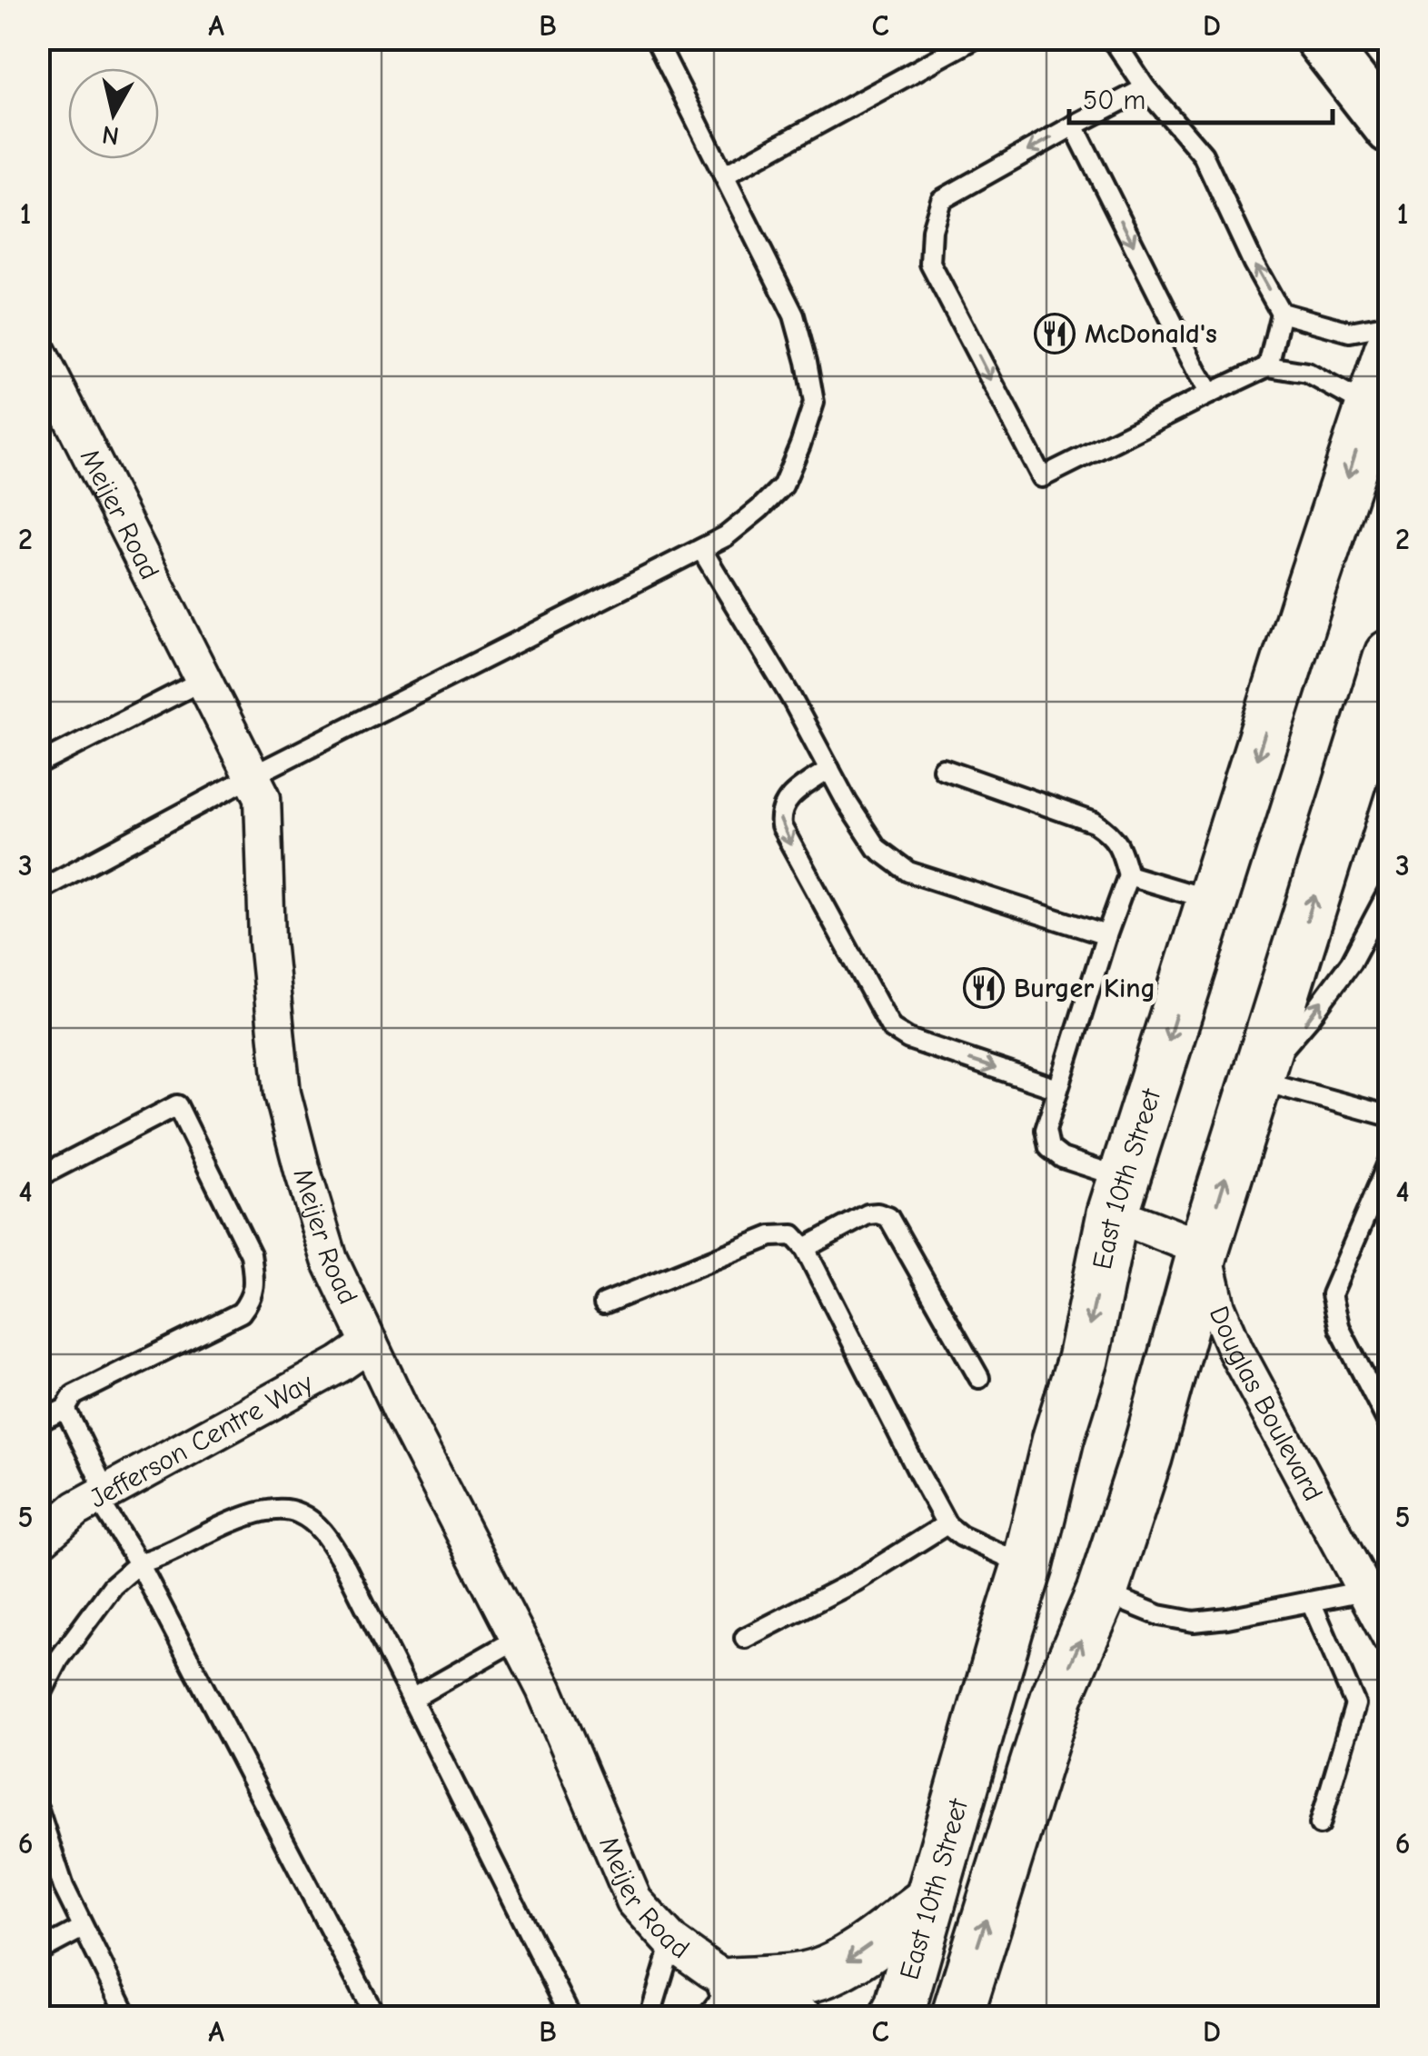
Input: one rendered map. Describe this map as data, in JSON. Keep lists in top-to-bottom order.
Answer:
{
  "streets": {
    "main road": ["East 10th Street"],
    "street": ["Meijer Road", "Douglas Boulevard", "Jefferson Centre Way"]
  },
  "crossings": [
    ["Meijer Road", "Jefferson Centre Way"],
    ["East 10th Street", "Douglas Boulevard"]
  ],
  "places": {
    "restaurant": ["McDonald's", "Burger King"]
  },
  "scale_bar": "50 m",
  "north": "bottom",
  "grid": {
    "columns": [
      "A",
      "B",
      "C",
      "D"
    ],
    "rows": [
      "1",
      "2",
      "3",
      "4",
      "5",
      "6"
    ]
  }
}
